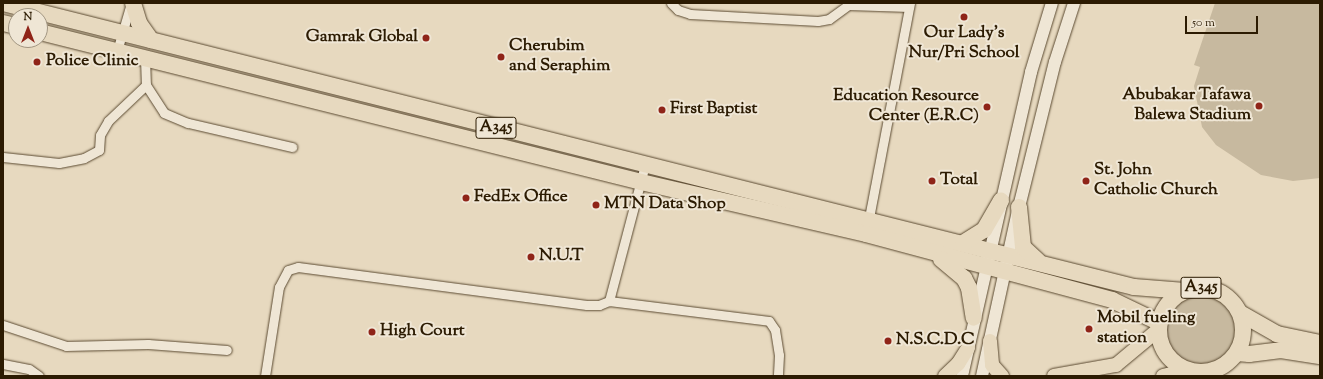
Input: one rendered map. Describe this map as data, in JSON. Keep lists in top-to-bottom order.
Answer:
{
  "streets": {
    "highway": ["A345"]
  },
  "places": [
    "Our Lady's Nur/Pri School",
    "Gamrak Global",
    "Cherubim and Seraphim",
    "Police Clinic",
    "Abubakar Tafawa Balewa Stadium",
    "Education Resource Center (E.R.C)",
    "First Baptist",
    "Total",
    "St. John Catholic Church",
    "FedEx Office",
    "MTN Data Shop",
    "N.U.T",
    "Mobil fueling station",
    "High Court",
    "N.S.C.D.C"
  ],
  "scale_bar": "50 m",
  "north": "top"
}
